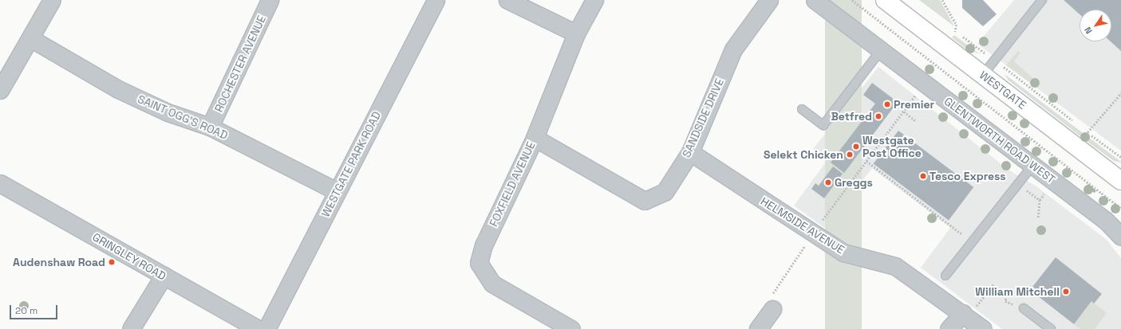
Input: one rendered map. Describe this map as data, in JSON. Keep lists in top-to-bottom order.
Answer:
{
  "streets": {
    "street": [
      "ROCHESTER AVENUE",
      "WESTGATE",
      "SAINT OGG'S ROAD",
      "SANDSIDE DRIVE",
      "GLENTWORTH ROAD WEST",
      "WESTGATE PARK ROAD",
      "FOXFIELD AVENUE",
      "HELMSIDE AVENUE",
      "GRINGLEY ROAD"
    ]
  },
  "crossings": [
    ["ROCHESTER AVENUE", "SAINT OGG'S ROAD"],
    ["SAINT OGG'S ROAD", "WESTGATE PARK ROAD"],
    ["SANDSIDE DRIVE", "FOXFIELD AVENUE"],
    ["SANDSIDE DRIVE", "HELMSIDE AVENUE"]
  ],
  "places": [
    "Premier",
    "Betfred",
    "Westgate Post Office",
    "Selekt Chicken",
    "Tesco Express",
    "Greggs",
    "Audenshaw Road",
    "William Mitchell"
  ],
  "scale_bar": "20 m",
  "north": "bottom left"
}
